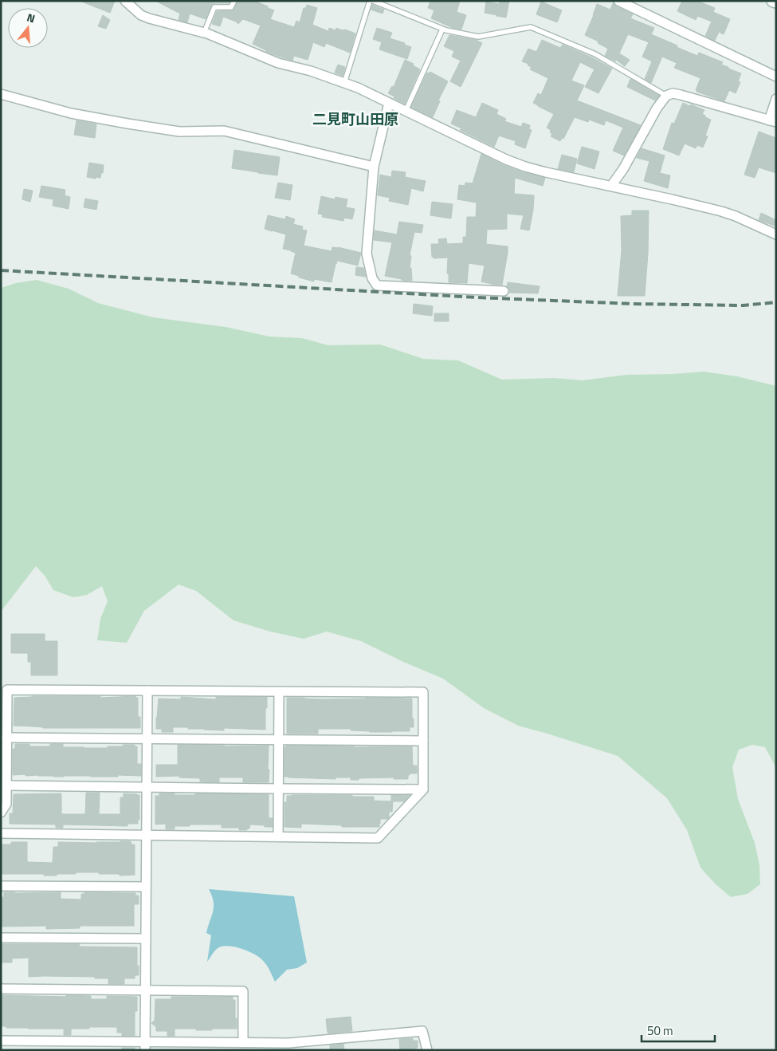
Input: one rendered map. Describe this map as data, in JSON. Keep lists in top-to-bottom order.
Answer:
{
  "districts": ["二見町山田原"],
  "scale_bar": "50 m",
  "north": "top"
}
